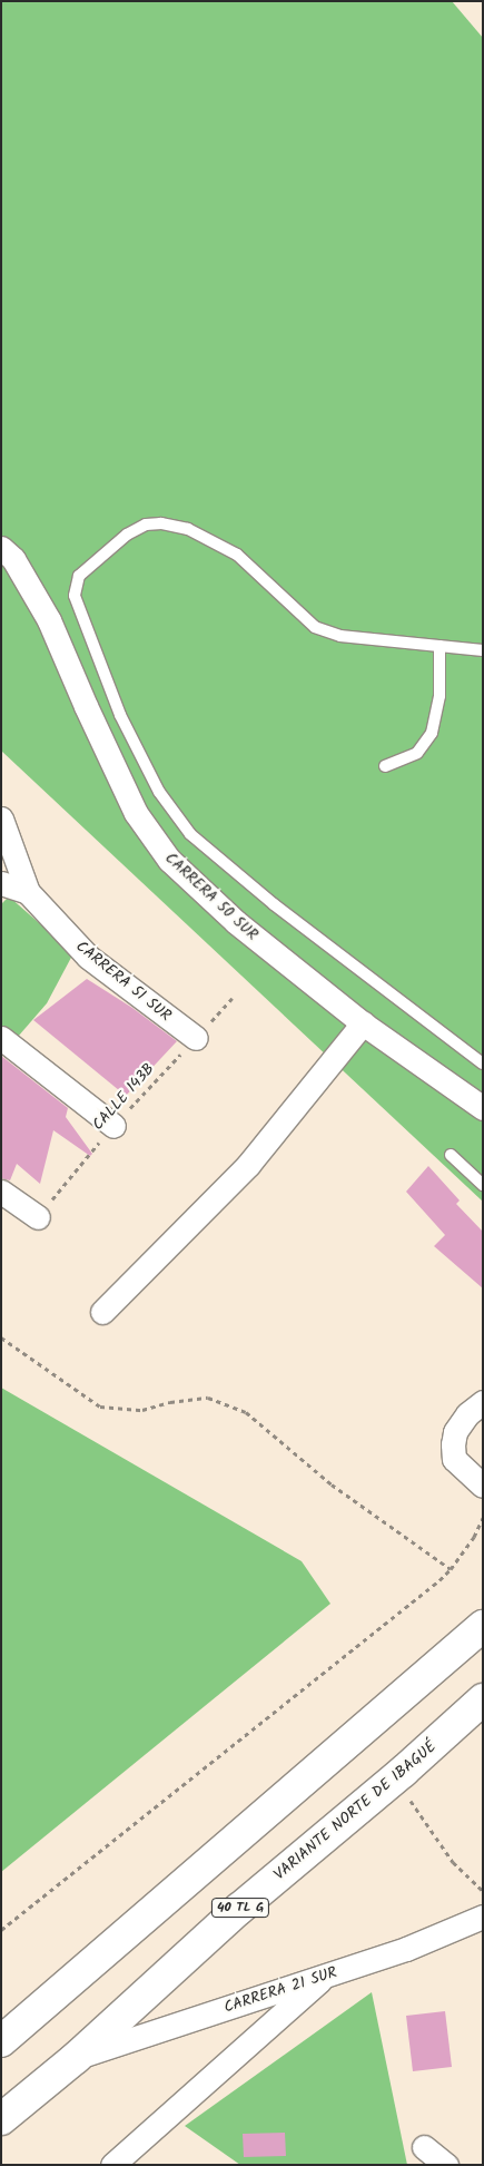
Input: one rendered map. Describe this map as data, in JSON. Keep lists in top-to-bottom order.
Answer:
{
  "streets": {
    "highway": ["VARIANTE NORTE DE IBAGUÉ", "40 TL G"],
    "street": ["CARRERA 50 SUR", "CARRERA 51 SUR", "CARRERA 21 SUR"],
    "path": ["CALLE 143B"]
  },
  "crossings": [
    ["CARRERA 51 SUR", "CALLE 143B"],
    ["VARIANTE NORTE DE IBAGUÉ", "CARRERA 21 SUR"]
  ]
}
